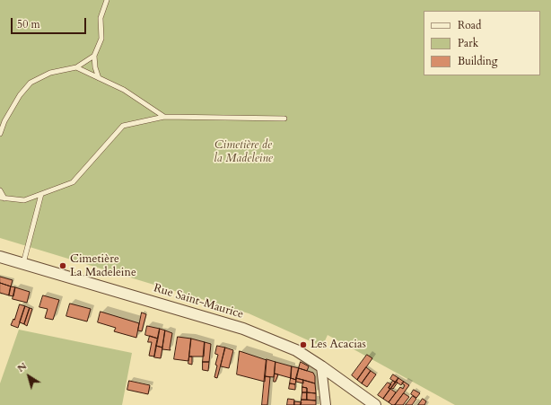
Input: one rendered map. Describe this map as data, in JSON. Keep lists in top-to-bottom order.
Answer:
{
  "streets": {
    "street": ["Rue Saint-Maurice"]
  },
  "parks": ["Cimetière de la Madeleine"],
  "places": ["Cimetière La Madeleine", "Les Acacias"],
  "legend": ["Road", "Park", "Building"],
  "scale_bar": "50 m",
  "north": "top left"
}
